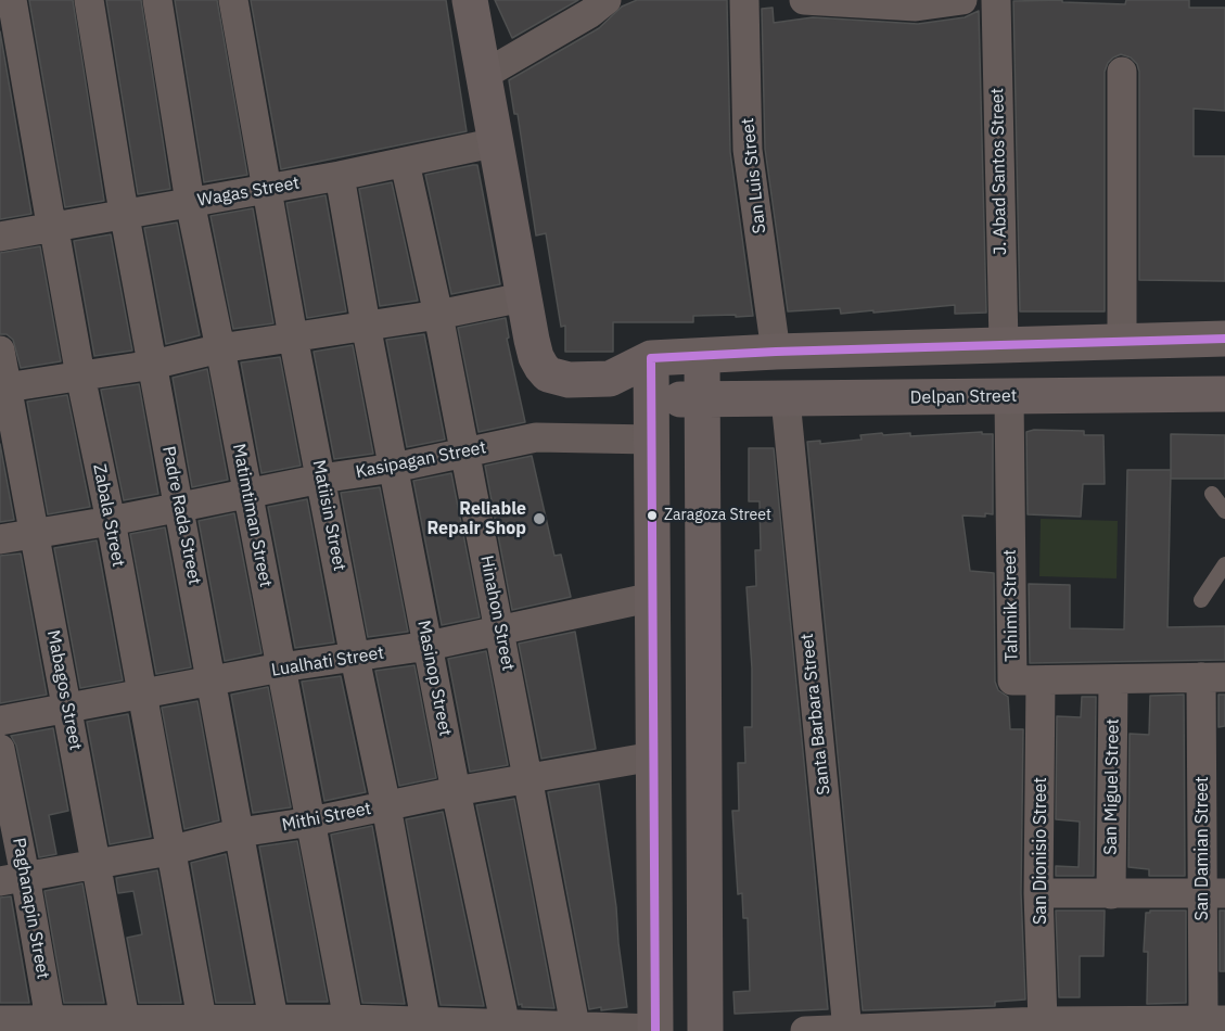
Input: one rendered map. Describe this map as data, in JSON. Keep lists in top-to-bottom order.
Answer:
{
  "streets": {
    "street": [
      "J. Abad Santos Street",
      "San Luis Street",
      "Wagas Street",
      "Delpan Street",
      "Kasipagan Street",
      "Zabala Street",
      "Padre Rada Street",
      "Matimtiman Street",
      "Matiisin Street",
      "Tahimik Street",
      "Hinahon Street",
      "Lualhati Street",
      "Masinop Street",
      "Mabagos Street",
      "Santa Barbara Street",
      "San Miguel Street",
      "Mithi Street",
      "San Damian Street",
      "San Dionisio Street",
      "Paghanapin Street"
    ]
  },
  "crossings": [
    ["Wagas Street", "Zabala Street"],
    ["Wagas Street", "Padre Rada Street"],
    ["Wagas Street", "Matimtiman Street"],
    ["Wagas Street", "Matiisin Street"],
    ["Wagas Street", "Hinahon Street"],
    ["Wagas Street", "Masinop Street"],
    ["Delpan Street", "Tahimik Street"],
    ["Delpan Street", "Santa Barbara Street"],
    ["Kasipagan Street", "Zabala Street"],
    ["Kasipagan Street", "Padre Rada Street"],
    ["Kasipagan Street", "Matimtiman Street"],
    ["Kasipagan Street", "Matiisin Street"],
    ["Kasipagan Street", "Hinahon Street"],
    ["Kasipagan Street", "Masinop Street"],
    ["Kasipagan Street", "Mabagos Street"],
    ["Zabala Street", "Lualhati Street"],
    ["Zabala Street", "Mithi Street"],
    ["Padre Rada Street", "Lualhati Street"],
    ["Padre Rada Street", "Mithi Street"],
    ["Matimtiman Street", "Lualhati Street"],
    ["Matimtiman Street", "Mithi Street"],
    ["Matiisin Street", "Lualhati Street"],
    ["Matiisin Street", "Mithi Street"],
    ["Tahimik Street", "San Miguel Street"],
    ["Tahimik Street", "San Damian Street"],
    ["Tahimik Street", "San Dionisio Street"],
    ["Hinahon Street", "Lualhati Street"],
    ["Hinahon Street", "Mithi Street"],
    ["Lualhati Street", "Masinop Street"],
    ["Lualhati Street", "Mabagos Street"],
    ["Masinop Street", "Mithi Street"],
    ["Mabagos Street", "Mithi Street"],
    ["Mithi Street", "Paghanapin Street"]
  ],
  "places": ["Zaragoza Street", "Reliable Repair Shop"]
}
